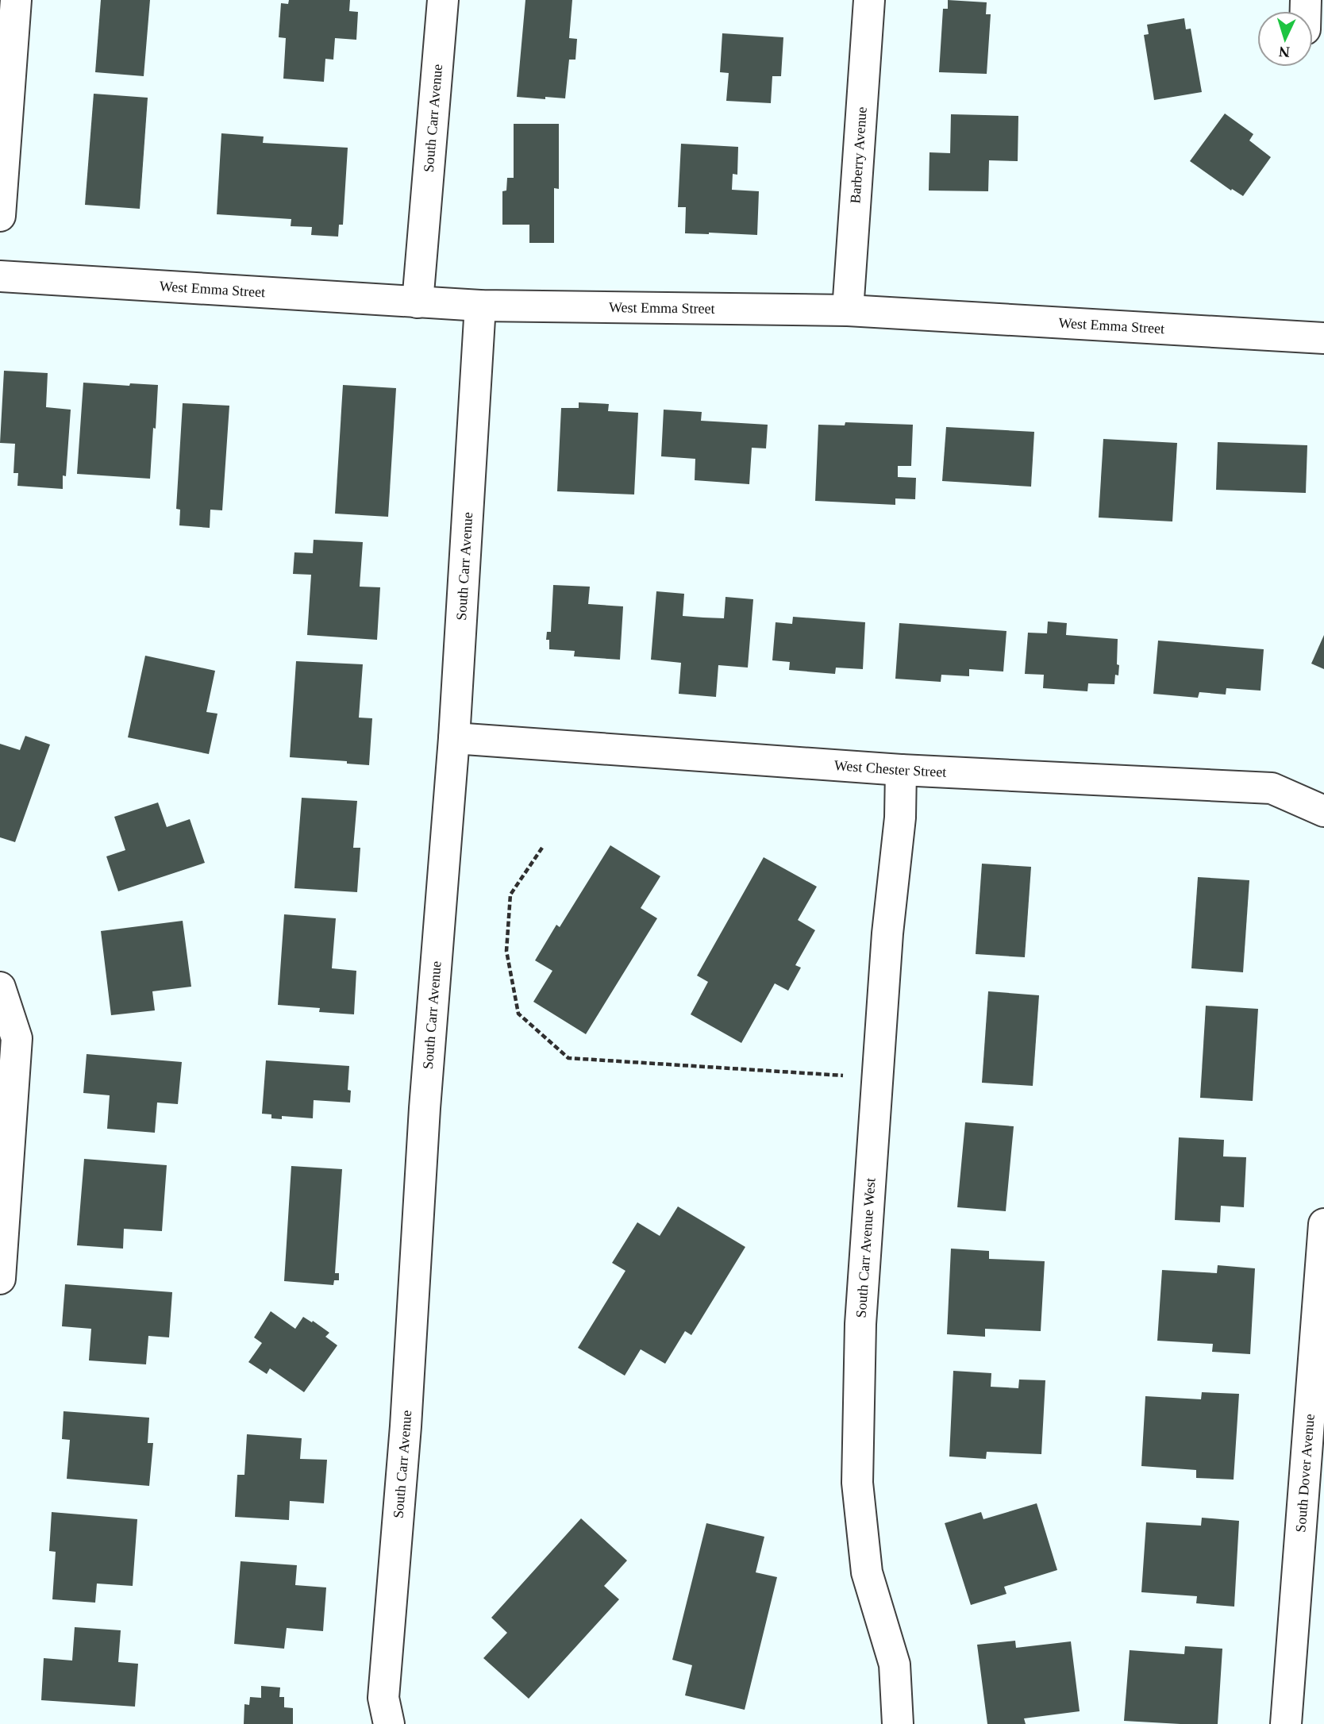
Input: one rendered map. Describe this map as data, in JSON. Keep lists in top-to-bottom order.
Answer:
{
  "streets": {
    "street": [
      "South Carr Avenue",
      "Barberry Avenue",
      "West Emma Street",
      "West Chester Street",
      "South Carr Avenue West",
      "South Dover Avenue"
    ]
  },
  "crossings": [
    ["South Carr Avenue", "West Emma Street"],
    ["South Carr Avenue", "West Chester Street"],
    ["Barberry Avenue", "West Emma Street"],
    ["West Chester Street", "South Carr Avenue West"]
  ],
  "north": "bottom"
}
